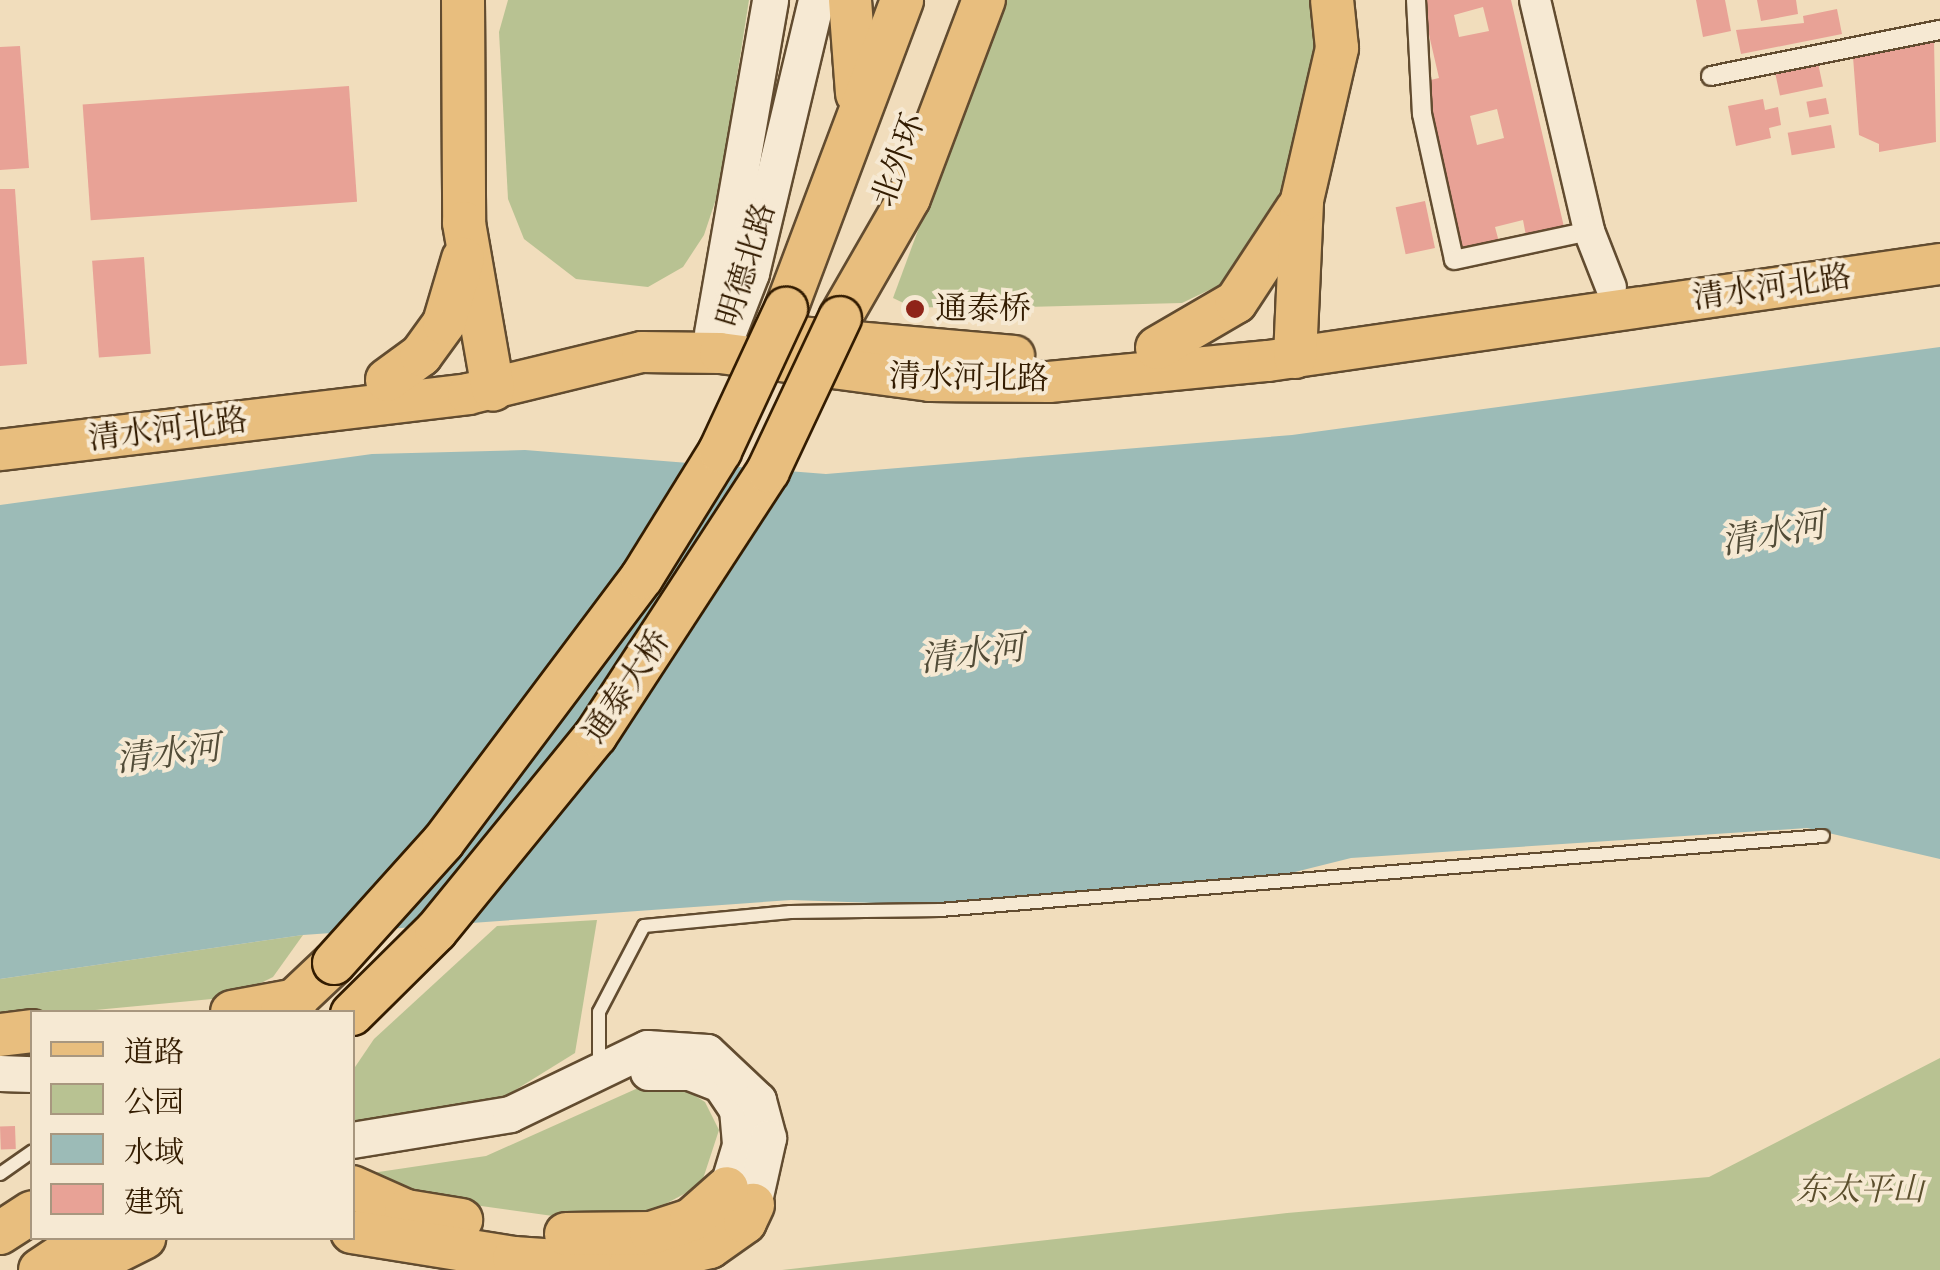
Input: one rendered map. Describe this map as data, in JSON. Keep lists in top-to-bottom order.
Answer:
{
  "streets": {
    "highway": ["北外环", "通泰大桥"],
    "main road": ["明德北路", "清水河北路"]
  },
  "crossings": [
    ["北外环", "通泰大桥"],
    ["明德北路", "清水河北路"]
  ],
  "water": ["清水河"],
  "parks": ["东太平山"],
  "places": ["通泰桥"],
  "legend": [
    "道路",
    "公园",
    "水域",
    "建筑"
  ]
}
